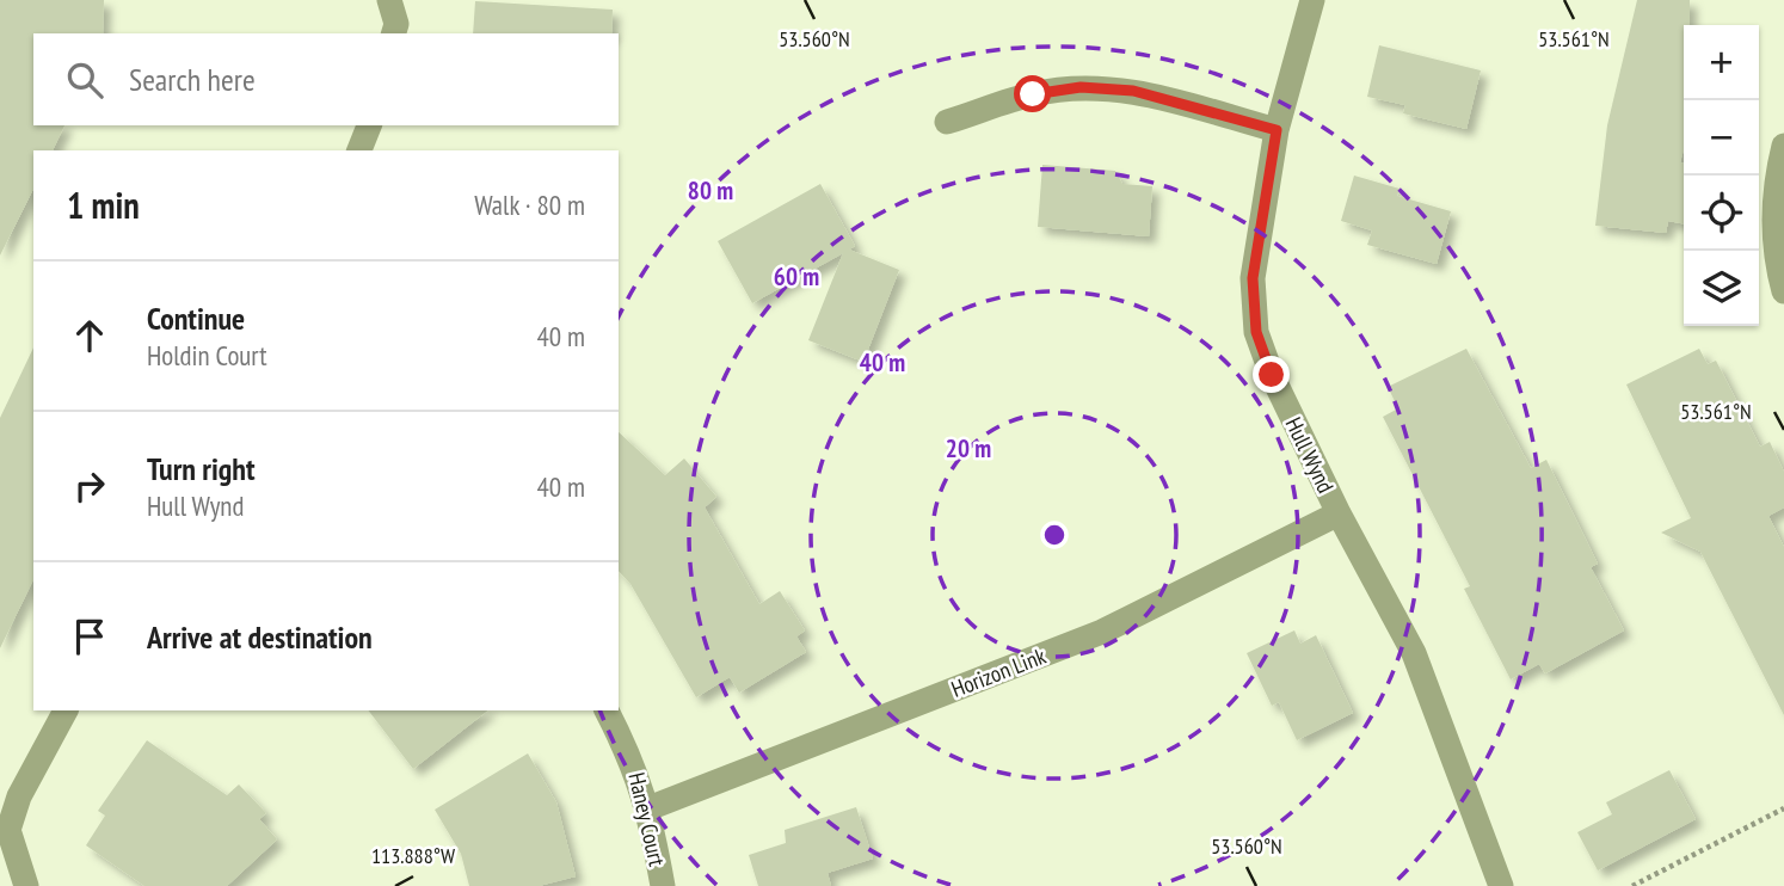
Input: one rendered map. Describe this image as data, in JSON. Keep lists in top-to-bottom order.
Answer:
{
  "streets": {
    "street": ["Hull Wynd", "Horizon Link", "Haney Court"]
  },
  "crossings": [
    ["Hull Wynd", "Horizon Link"],
    ["Horizon Link", "Haney Court"]
  ],
  "page": {
    "map_buttons": ["+", "−"],
    "search": "Search here",
    "heading": ["1 min", "Walk · 80 m"],
    "list": [
      ["Continue", "Holdin Court", "40 m"],
      ["Turn right", "Hull Wynd", "40 m"],
      "Arrive at destination"
    ]
  },
  "coordinates": ["53.560°N", "53.561°N", "113.888°W"],
  "rings": [
    "80 m",
    "60 m",
    "40 m",
    "20 m"
  ]
}
